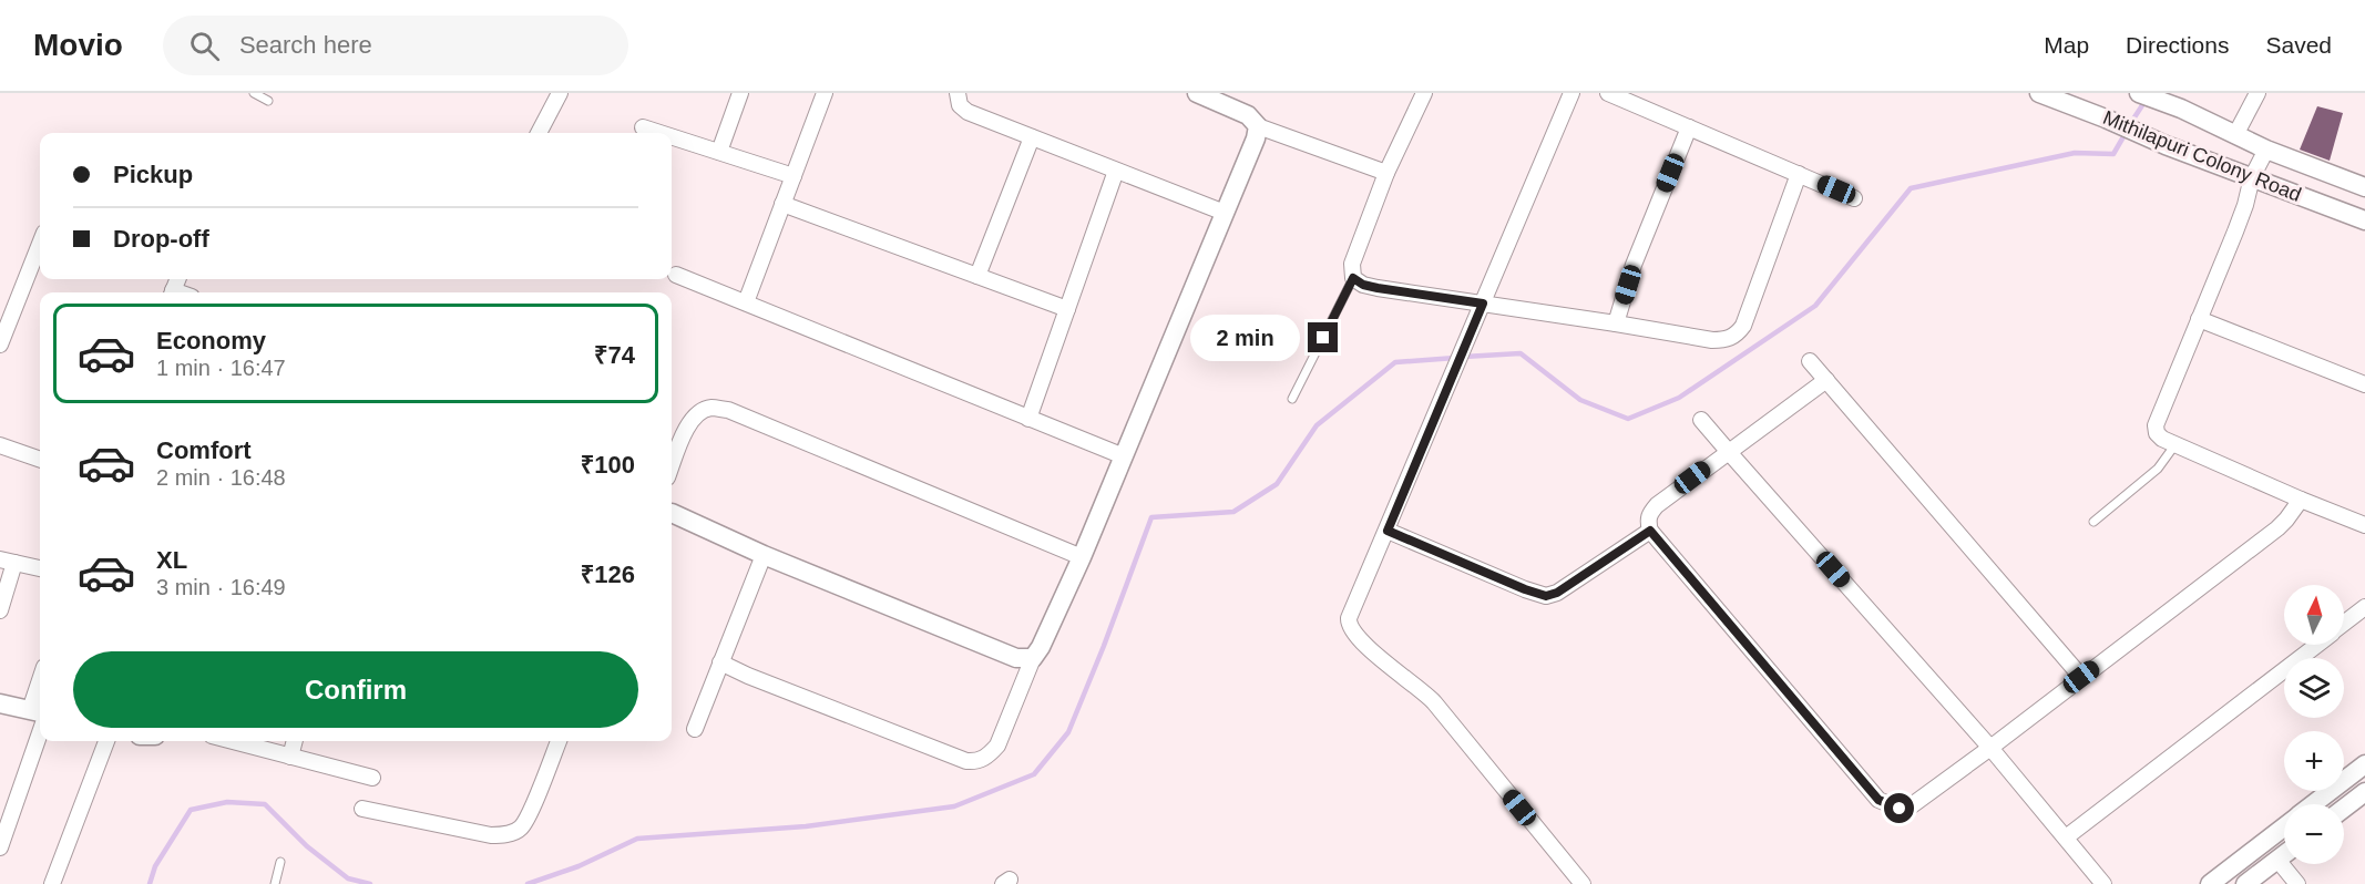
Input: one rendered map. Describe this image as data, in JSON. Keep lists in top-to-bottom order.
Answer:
{
  "streets": {
    "street": ["Mithilapuri Colony Road"]
  },
  "north": "top",
  "page": {
    "header": "Movio",
    "search": "Search here",
    "nav": ["Map", "Directions", "Saved"],
    "banner": ["Pickup", "Drop-off"],
    "list": [
      {
        "name": "Economy",
        "note": "1 min · 16:47",
        "value": "₹74"
      },
      {
        "name": "Comfort",
        "note": "2 min · 16:48",
        "value": "₹100"
      },
      {
        "name": "XL",
        "note": "3 min · 16:49",
        "value": "₹126"
      }
    ],
    "bubble": "2 min",
    "map_buttons": ["+", "−"],
    "buttons": "Confirm"
  }
}
